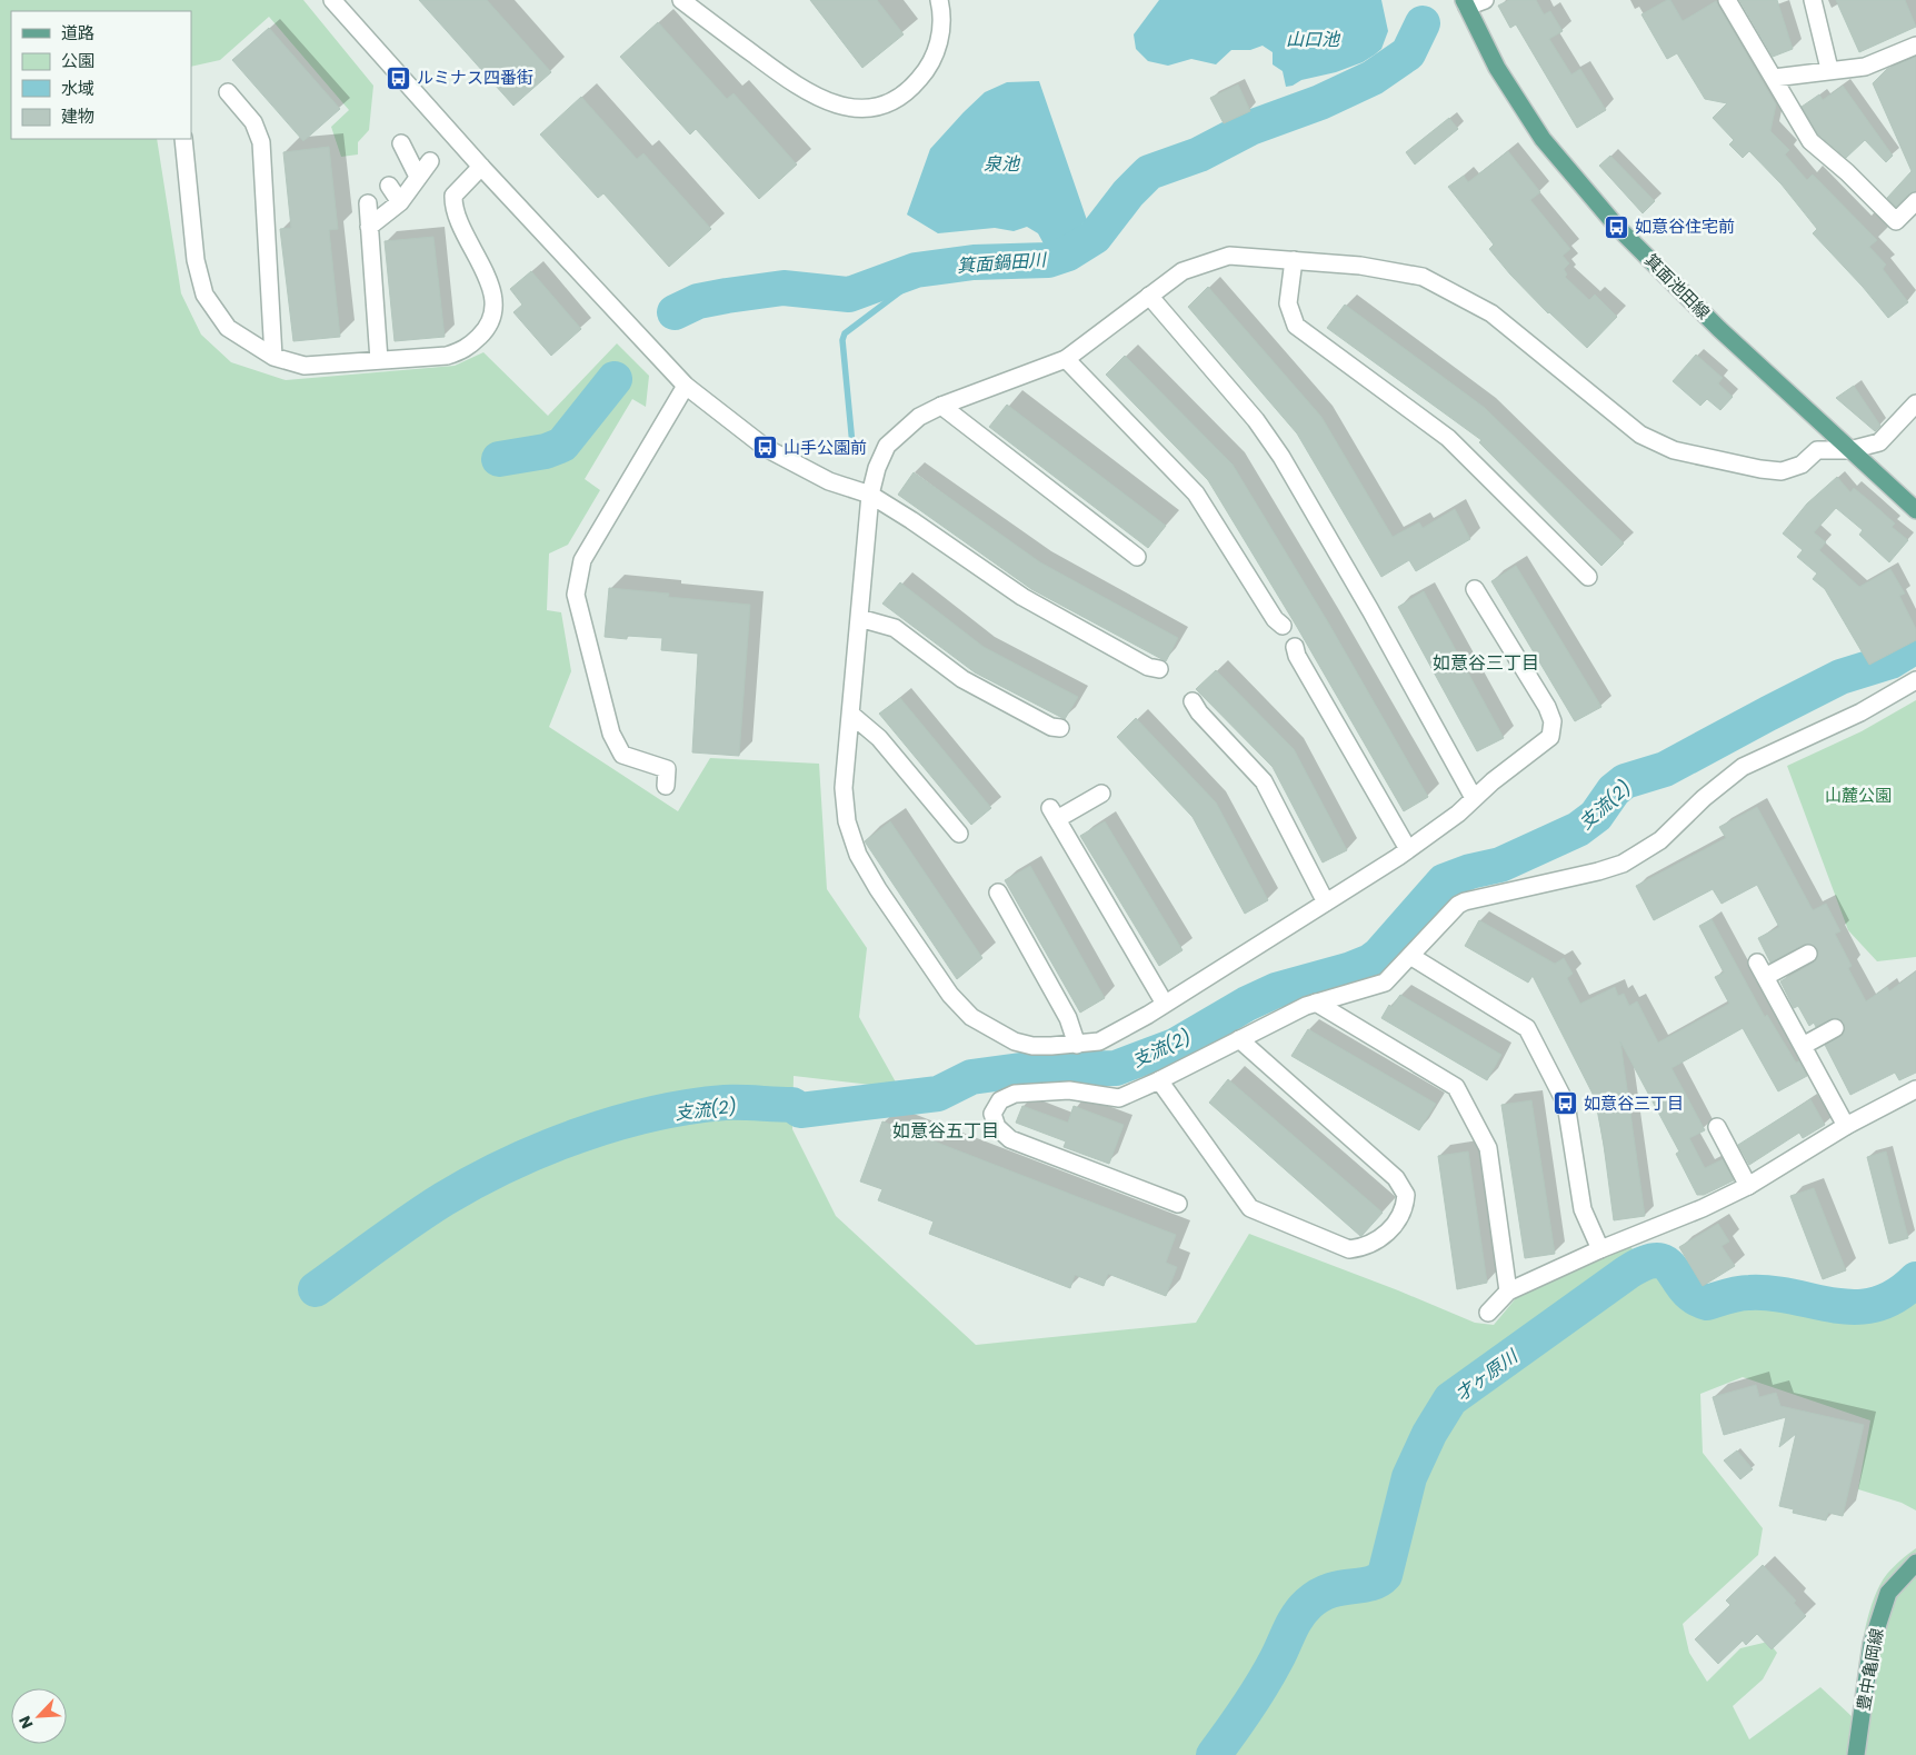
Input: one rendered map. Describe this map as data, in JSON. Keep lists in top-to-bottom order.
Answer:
{
  "streets": {
    "main road": ["箕面池田線", "豊中亀岡線"]
  },
  "districts": ["如意谷三丁目", "如意谷五丁目"],
  "water": [
    "山口池",
    "泉池",
    "箕面鍋田川",
    "支流(2)",
    "才ヶ原川"
  ],
  "parks": ["山麓公園"],
  "places": {
    "bus stop": [
      "ルミナス四番街",
      "如意谷住宅前",
      "山手公園前",
      "如意谷三丁目"
    ]
  },
  "legend": [
    "道路",
    "公園",
    "水域",
    "建物"
  ],
  "north": "bottom left"
}
